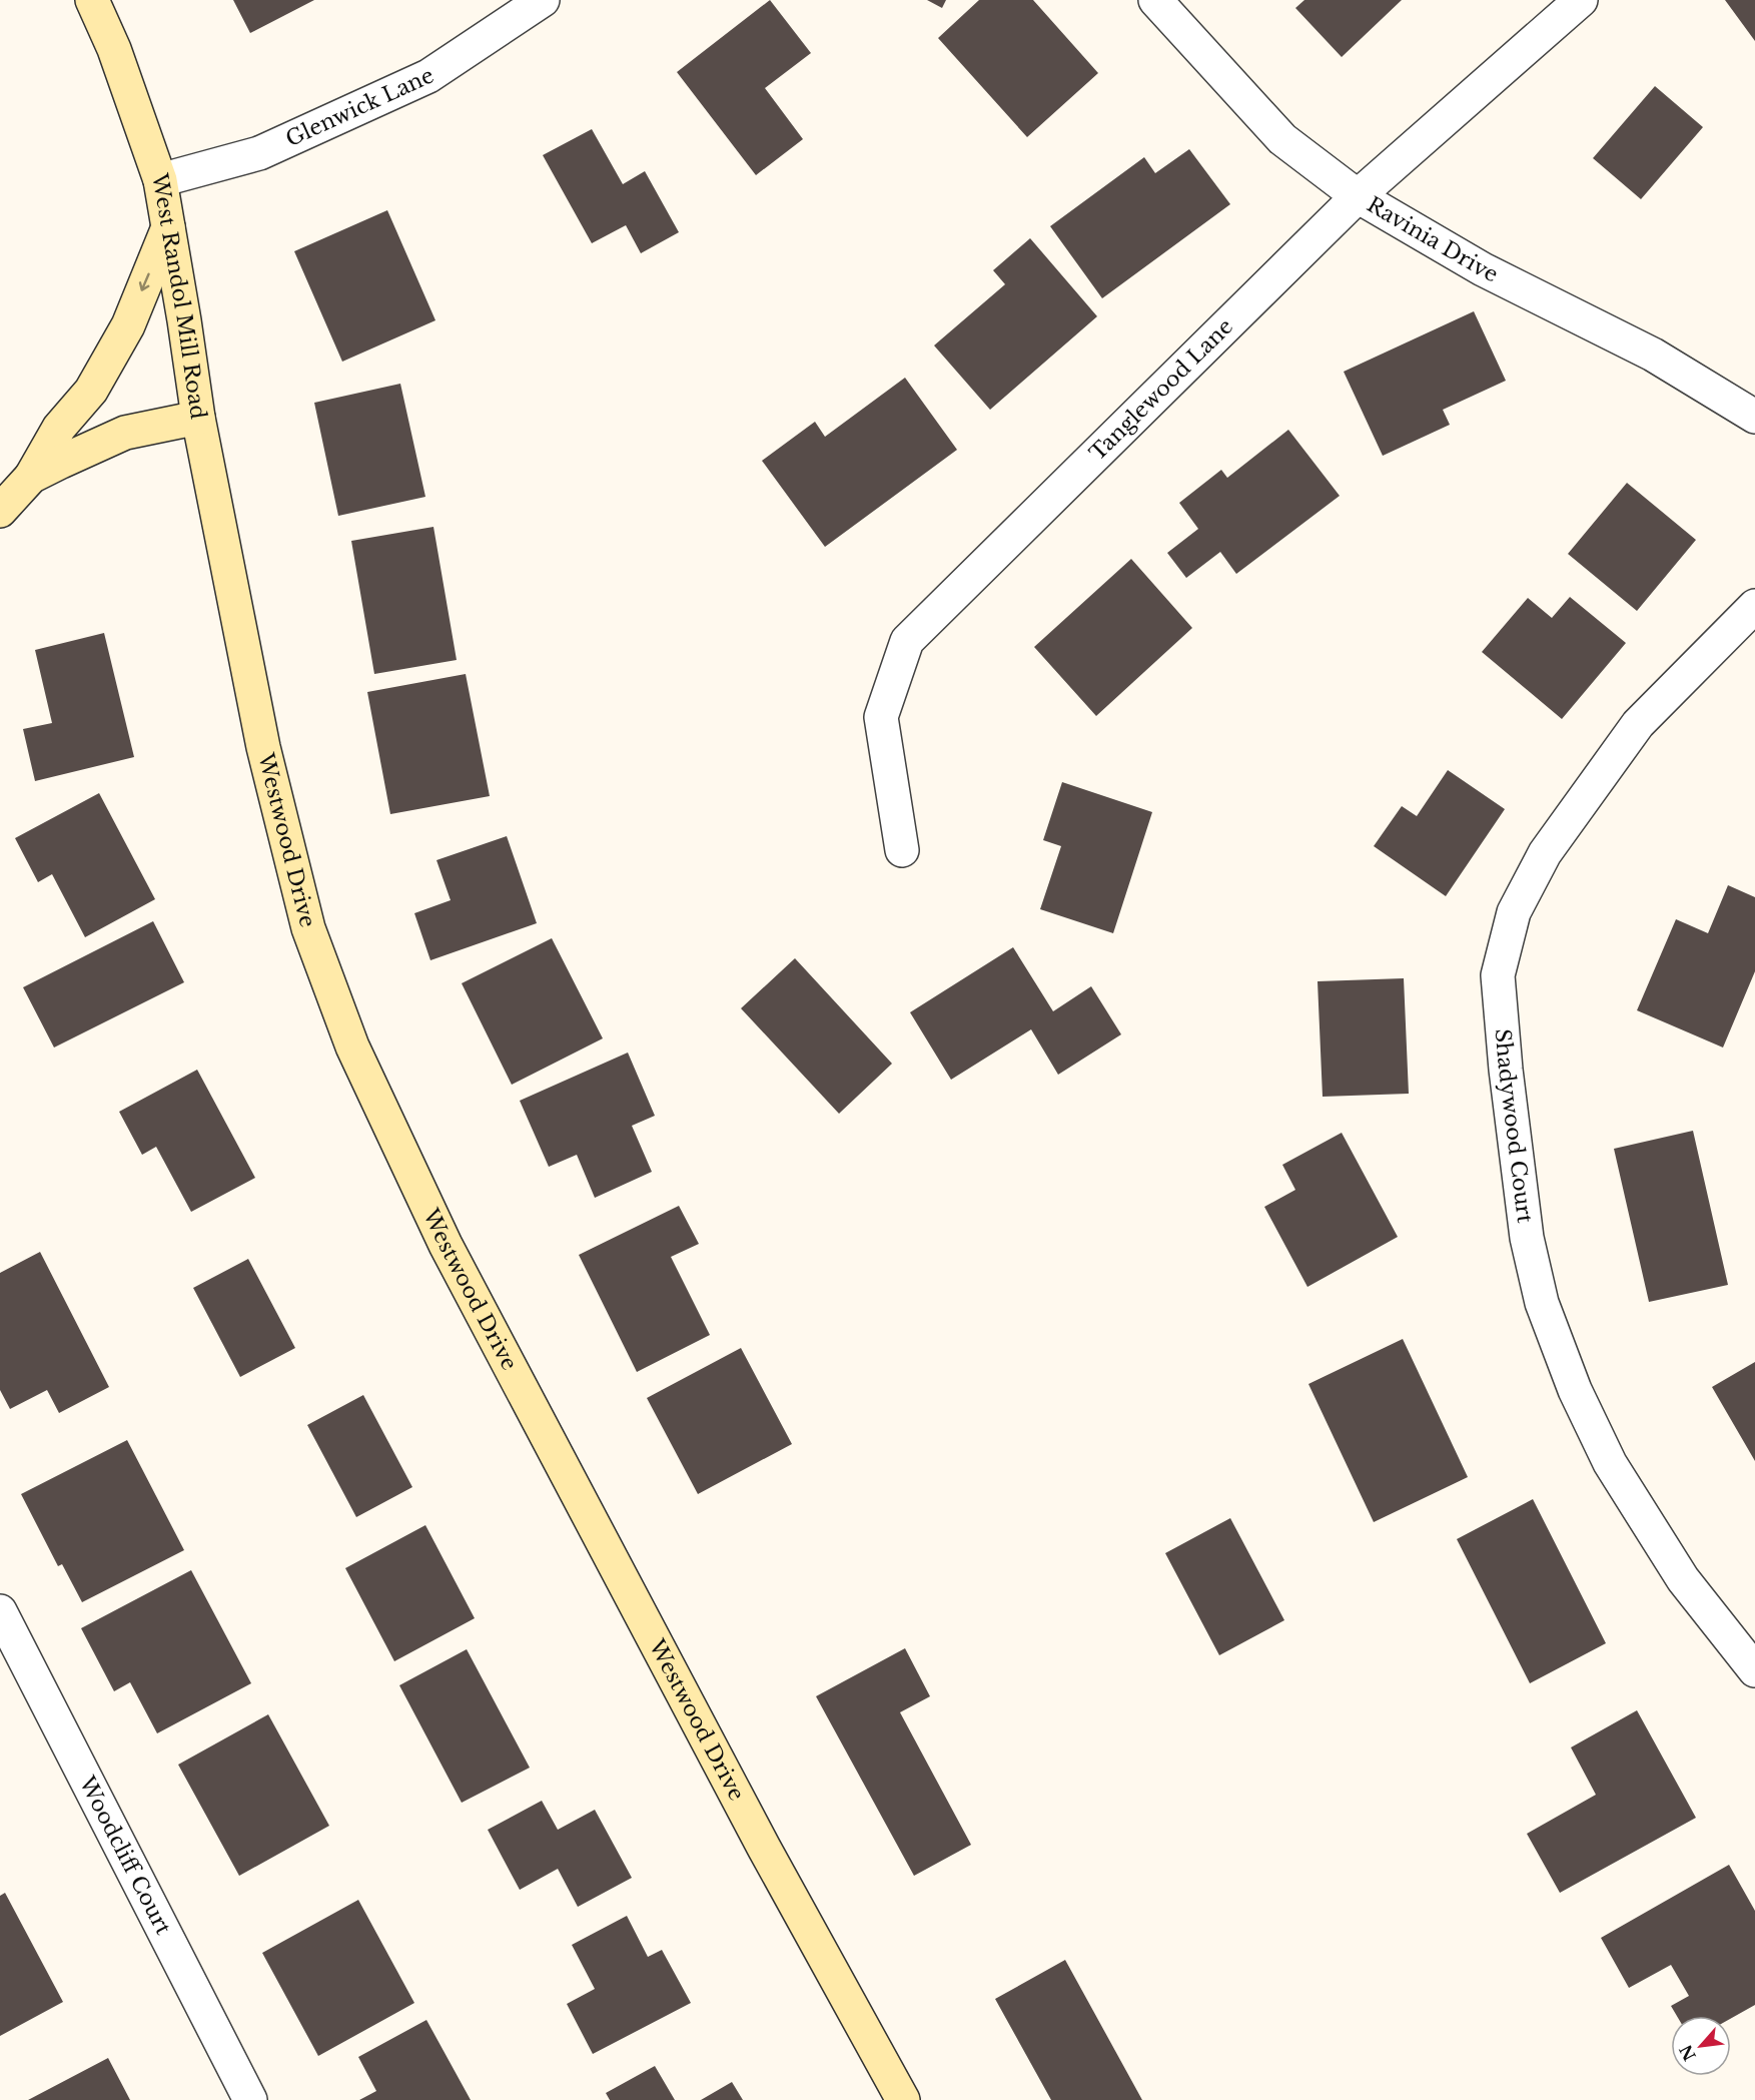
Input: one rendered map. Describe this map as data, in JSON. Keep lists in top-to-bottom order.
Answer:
{
  "streets": {
    "street": [
      "Glenwick Lane",
      "Ravinia Drive",
      "West Randol Mill Road",
      "Tanglewood Lane",
      "Westwood Drive",
      "Shadywood Court",
      "Woodcliff Court"
    ]
  },
  "crossings": [
    ["Glenwick Lane", "West Randol Mill Road"],
    ["Ravinia Drive", "Tanglewood Lane"],
    ["West Randol Mill Road", "Westwood Drive"]
  ],
  "north": "bottom left"
}
